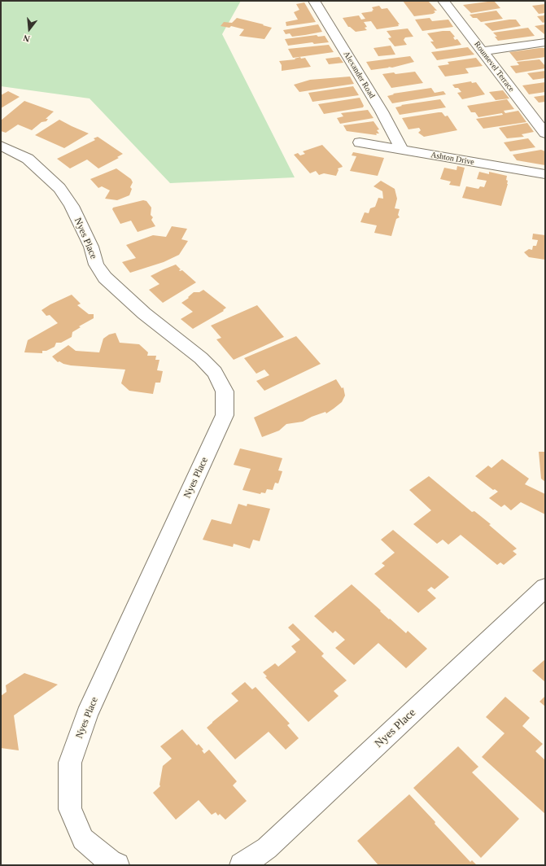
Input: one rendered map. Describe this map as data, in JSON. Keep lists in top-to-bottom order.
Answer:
{
  "streets": {
    "street": [
      "Rounsevel Terrace",
      "Alexander Road",
      "Ashton Drive",
      "Nyes Place"
    ]
  },
  "crossings": [
    ["Alexander Road", "Ashton Drive"]
  ],
  "north": "bottom"
}
